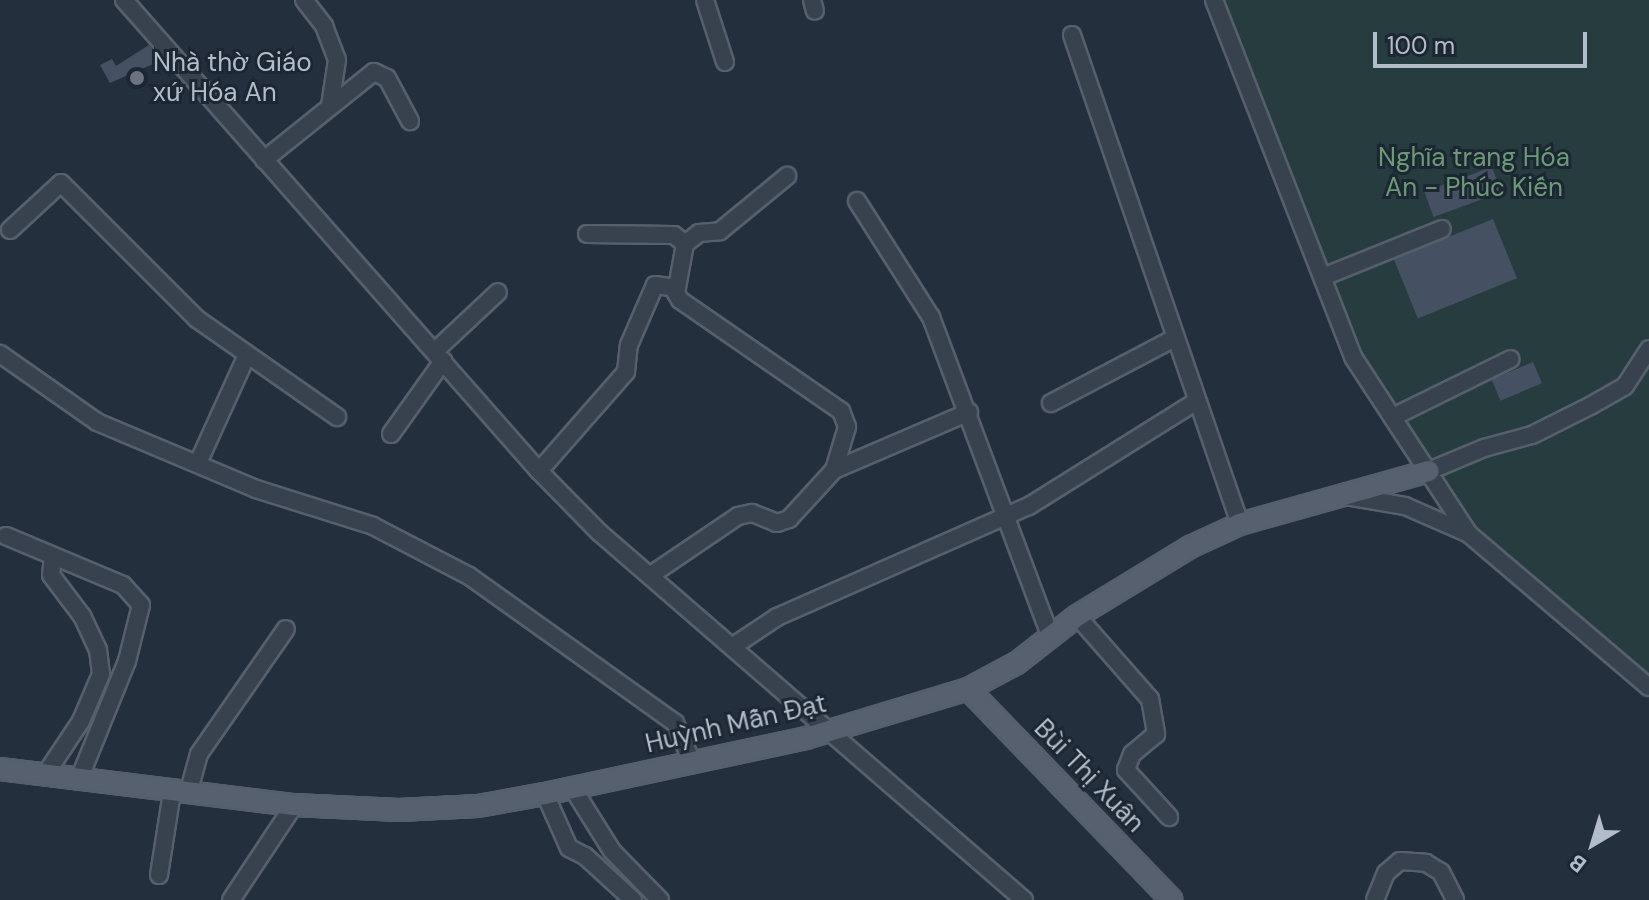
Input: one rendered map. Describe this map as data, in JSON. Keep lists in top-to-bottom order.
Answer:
{
  "streets": {
    "main road": ["Huỳnh Mẫn Đạt", "Bùi Thị Xuân"]
  },
  "crossings": [
    ["Huỳnh Mẫn Đạt", "Bùi Thị Xuân"]
  ],
  "parks": ["Nghĩa trang Hóa An - Phúc Kiến"],
  "places": ["Nhà thờ Giáo xứ Hóa An"],
  "scale_bar": "100 m",
  "north": "bottom left"
}
